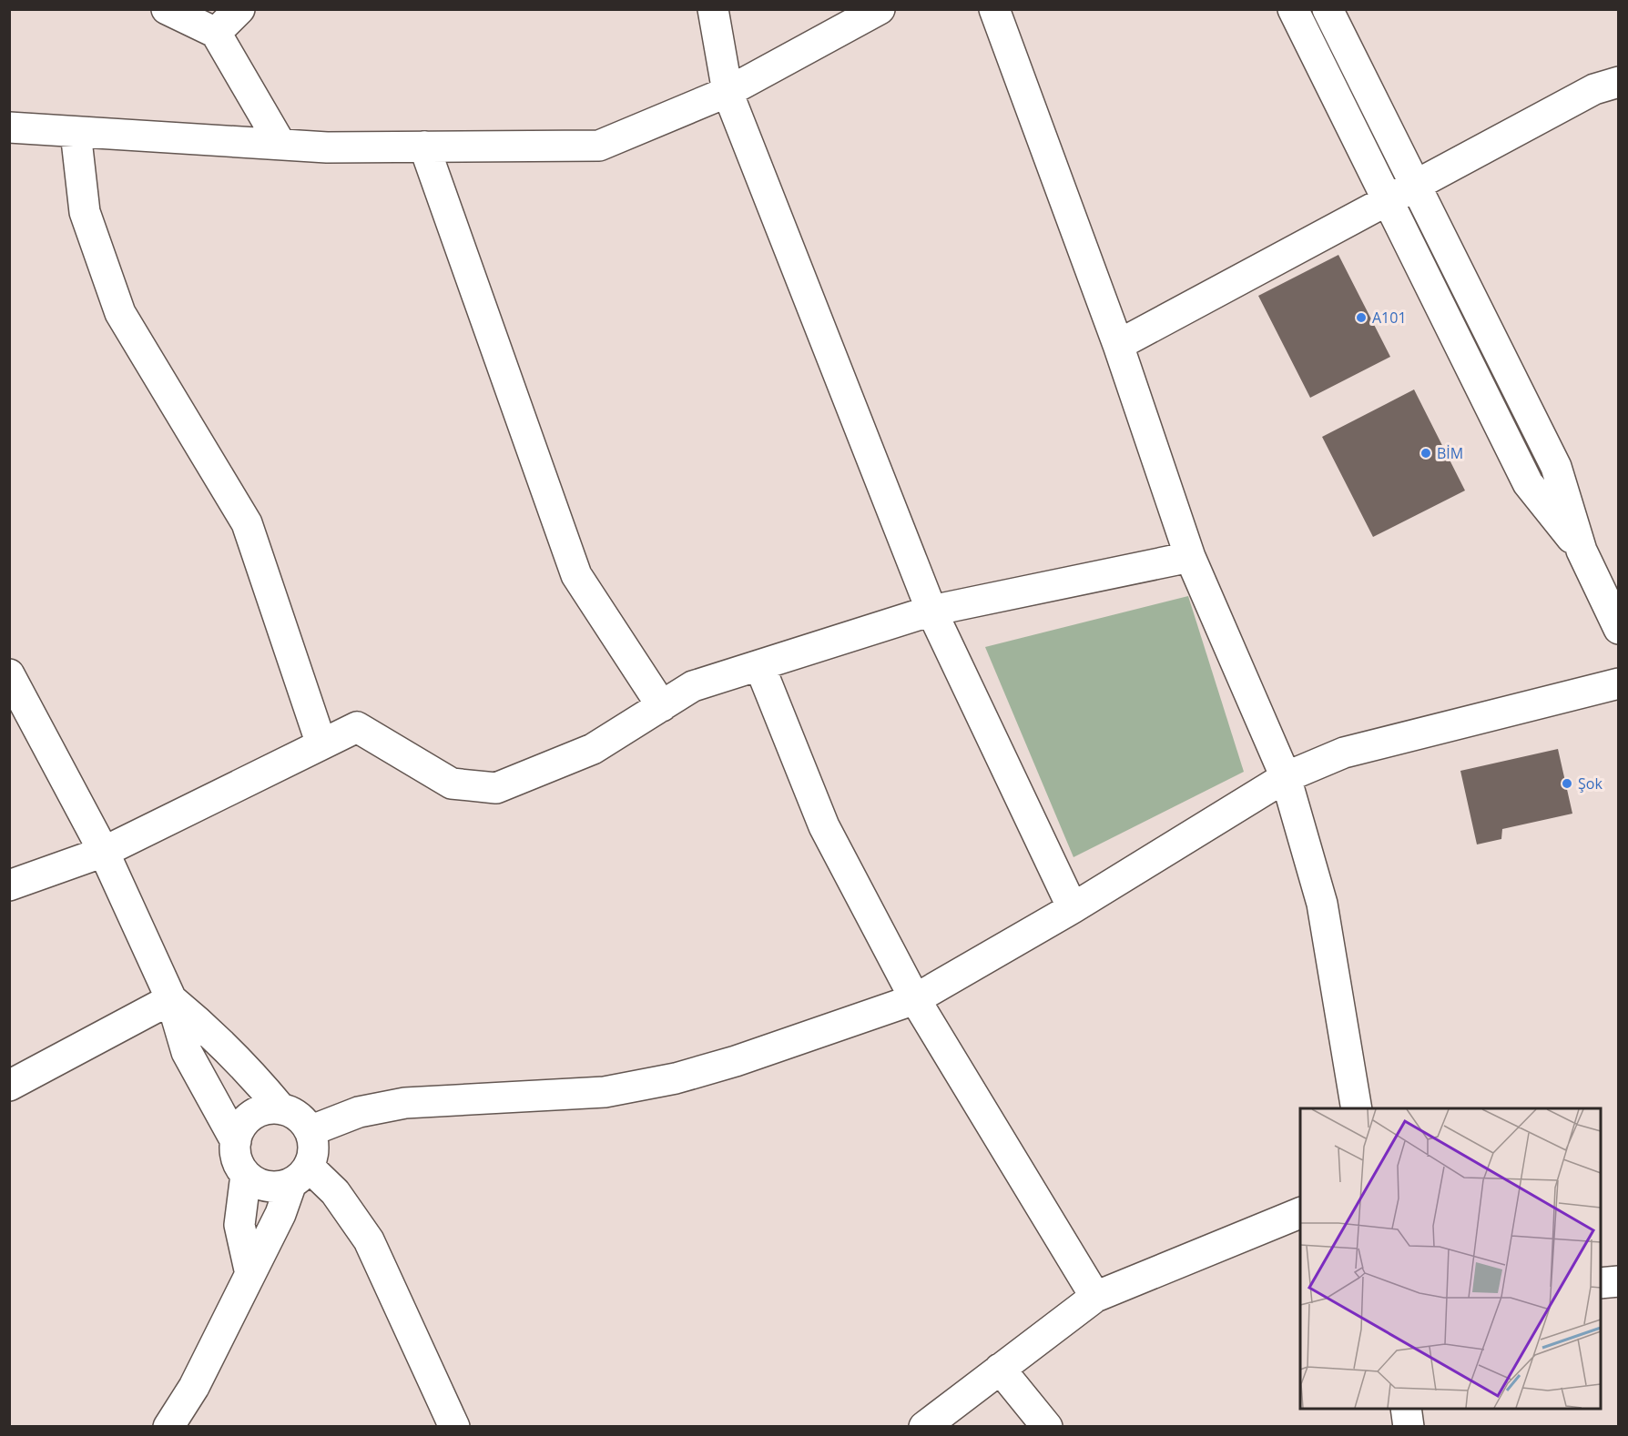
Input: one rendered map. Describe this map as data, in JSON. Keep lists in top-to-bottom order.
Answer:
{
  "places": ["A101", "BİM", "Şok"]
}
